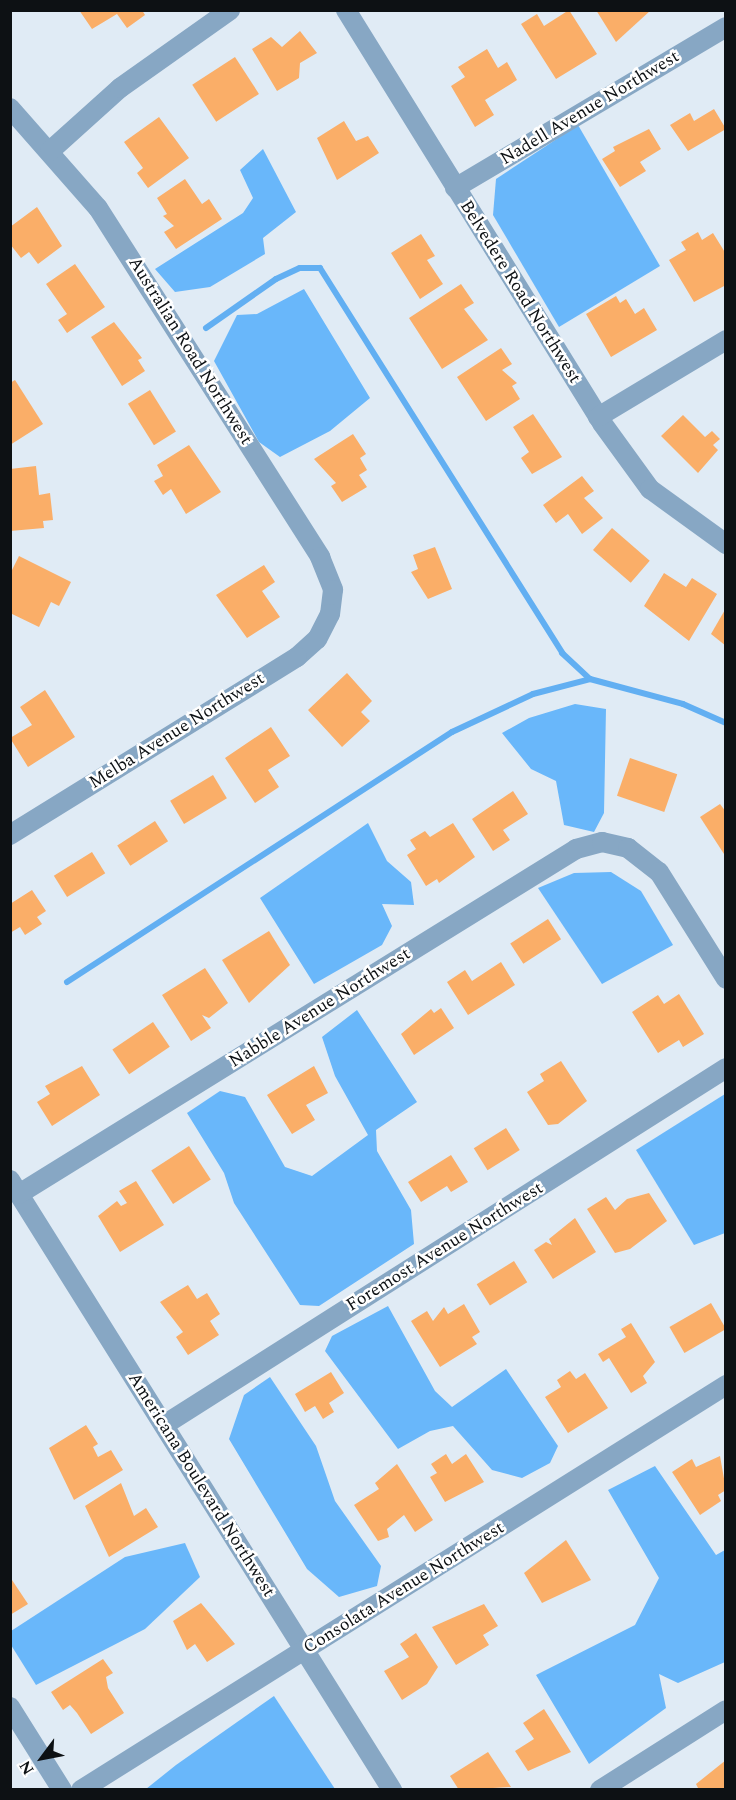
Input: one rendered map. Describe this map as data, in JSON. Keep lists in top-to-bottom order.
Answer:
{
  "streets": {
    "street": [
      "Nadell Avenue Northwest",
      "Belvedere Road Northwest",
      "Australian Road Northwest",
      "Melba Avenue Northwest",
      "Nabble Avenue Northwest",
      "Foremost Avenue Northwest",
      "Americana Boulevard Northwest",
      "Consolata Avenue Northwest"
    ]
  },
  "crossings": [
    ["Nadell Avenue Northwest", "Belvedere Road Northwest"],
    ["Australian Road Northwest", "Melba Avenue Northwest"],
    ["Nabble Avenue Northwest", "Americana Boulevard Northwest"],
    ["Foremost Avenue Northwest", "Americana Boulevard Northwest"],
    ["Americana Boulevard Northwest", "Consolata Avenue Northwest"]
  ],
  "north": "bottom left"
}
